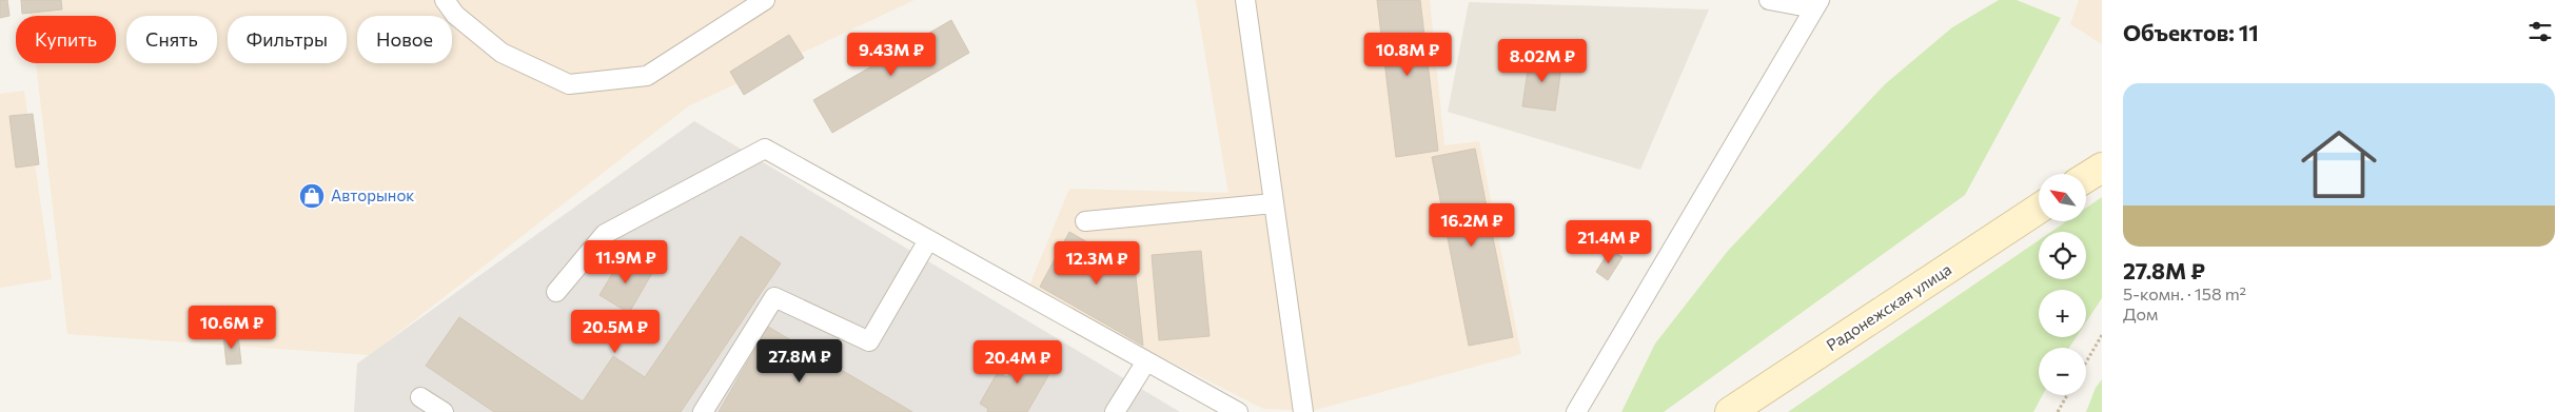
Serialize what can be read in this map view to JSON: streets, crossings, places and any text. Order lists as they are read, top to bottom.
{
  "streets": {
    "street": ["Радонежская улица"]
  },
  "places": {
    "shop": ["Авторынок"]
  },
  "north": "top left",
  "page": {
    "heading": "Объектов: 11",
    "chip": [
      "Купить",
      "Снять",
      "Фильтры",
      "Новое"
    ],
    "price": [
      "9.43M ₽",
      "10.8M ₽",
      "8.02M ₽",
      "16.2M ₽",
      "21.4M ₽",
      "11.9M ₽",
      "12.3M ₽",
      "10.6M ₽",
      "20.5M ₽",
      "27.8M ₽",
      "20.4M ₽"
    ],
    "list": [
      {
        "name": "27.8M ₽",
        "note": "5-комн. · 158 m² · Дом"
      }
    ],
    "map_buttons": ["+", "−"]
  }
}
